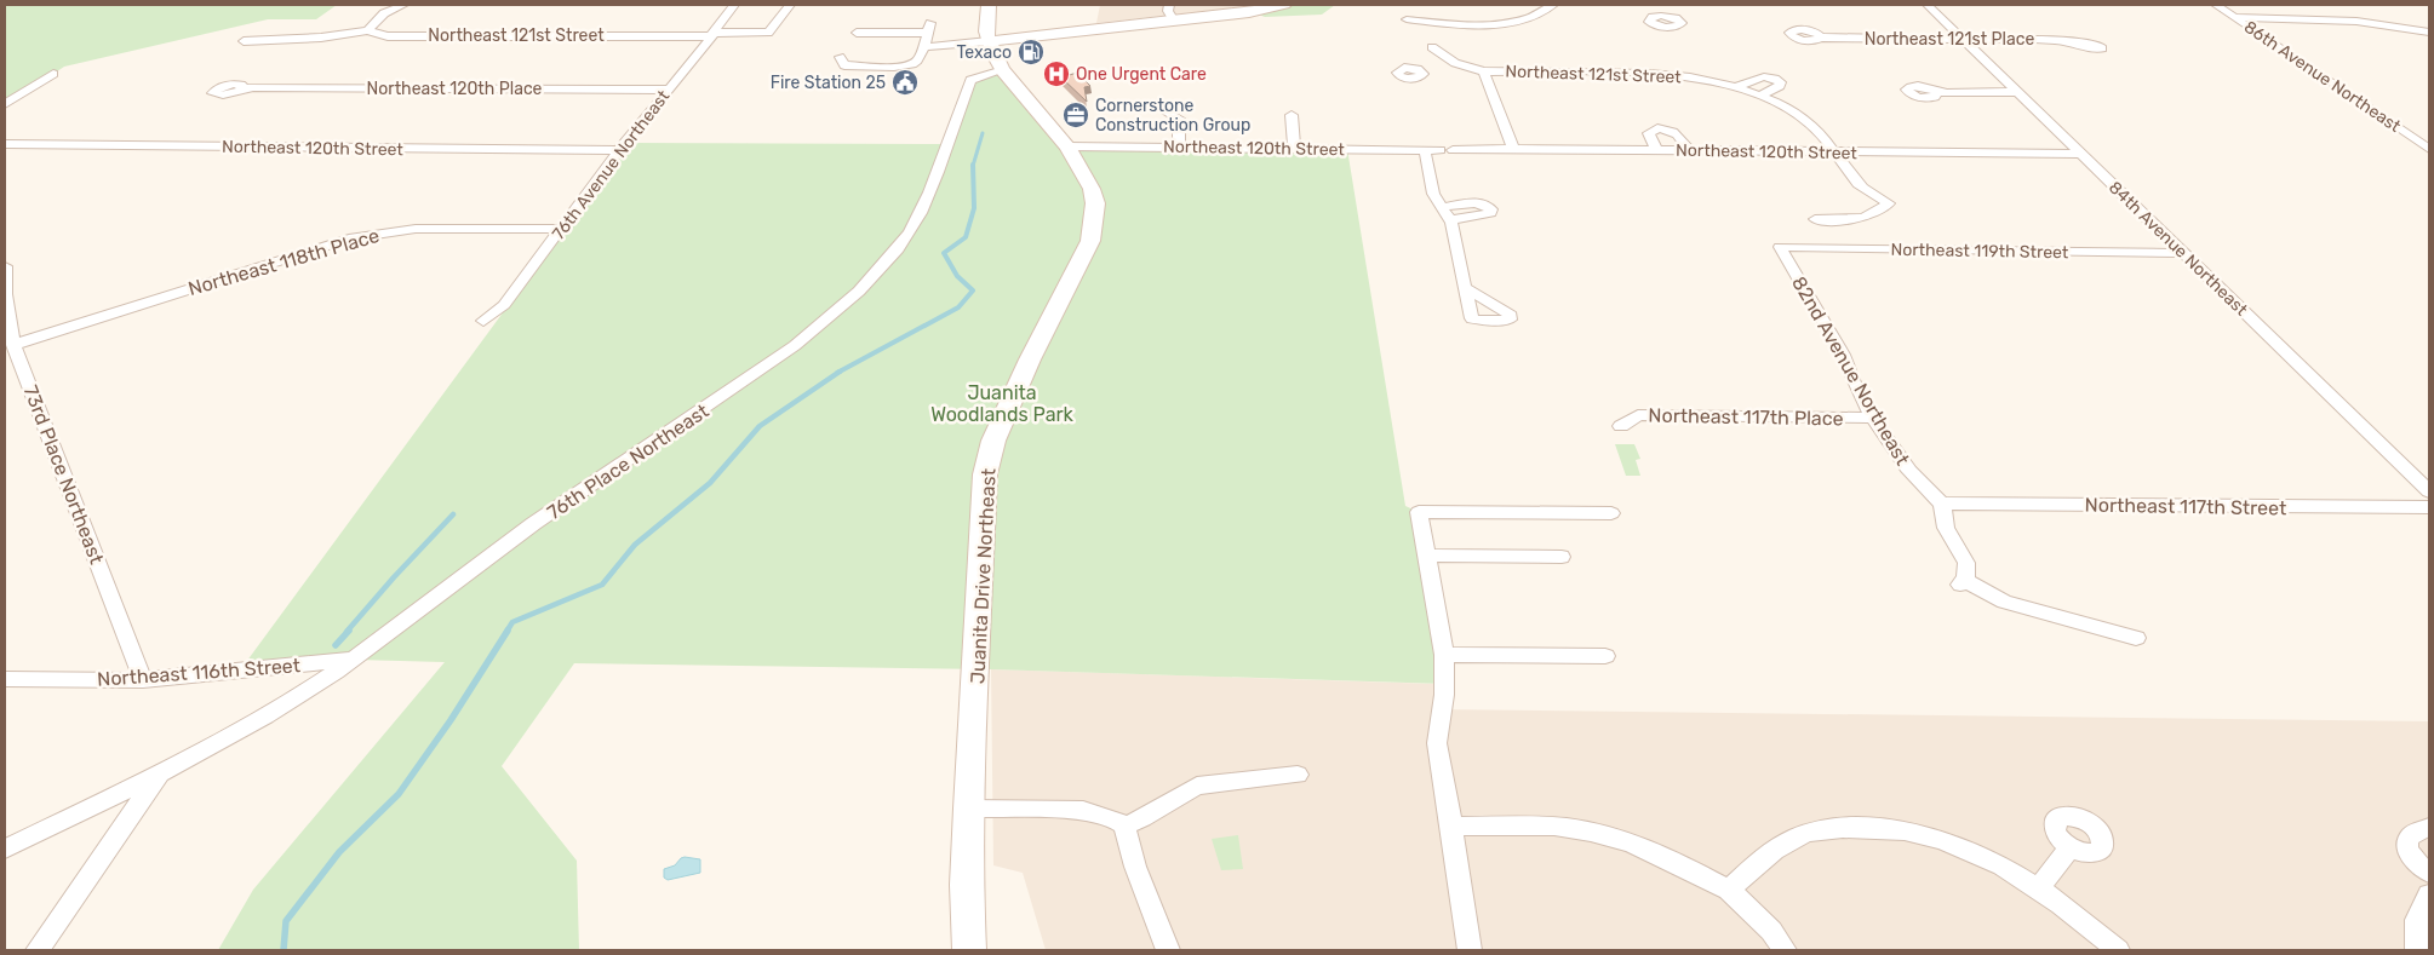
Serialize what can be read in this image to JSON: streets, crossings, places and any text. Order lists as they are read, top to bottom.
{
  "streets": {
    "main road": ["Juanita Drive Northeast"],
    "street": [
      "Northeast 121st Street",
      "Northeast 121st Place",
      "86th Avenue Northeast",
      "Northeast 120th Place",
      "Northeast 120th Street",
      "76th Avenue Northeast",
      "84th Avenue Northeast",
      "Northeast 119th Street",
      "Northeast 118th Place",
      "82nd Avenue Northeast",
      "Northeast 117th Place",
      "76th Place Northeast",
      "73rd Place Northeast",
      "Northeast 117th Street",
      "Northeast 116th Street"
    ]
  },
  "crossings": [
    ["Northeast 121st Street", "76th Avenue Northeast"],
    ["Northeast 121st Place", "84th Avenue Northeast"],
    ["Northeast 120th Place", "76th Avenue Northeast"],
    ["Northeast 120th Street", "76th Avenue Northeast"],
    ["Northeast 120th Street", "84th Avenue Northeast"],
    ["Northeast 120th Street", "Juanita Drive Northeast"],
    ["76th Avenue Northeast", "Northeast 118th Place"],
    ["84th Avenue Northeast", "Northeast 119th Street"],
    ["Northeast 119th Street", "82nd Avenue Northeast"],
    ["Northeast 118th Place", "73rd Place Northeast"],
    ["82nd Avenue Northeast", "Northeast 117th Place"],
    ["82nd Avenue Northeast", "Northeast 117th Street"],
    ["76th Place Northeast", "Juanita Drive Northeast"],
    ["76th Place Northeast", "Northeast 116th Street"],
    ["73rd Place Northeast", "Northeast 116th Street"]
  ],
  "parks": ["Juanita Woodlands Park"],
  "places": {
    "fuel station": ["Texaco"],
    "hospital": ["One Urgent Care"],
    "public building": ["Fire Station 25"],
    "office": ["Cornerstone Construction Group"]
  }
}
